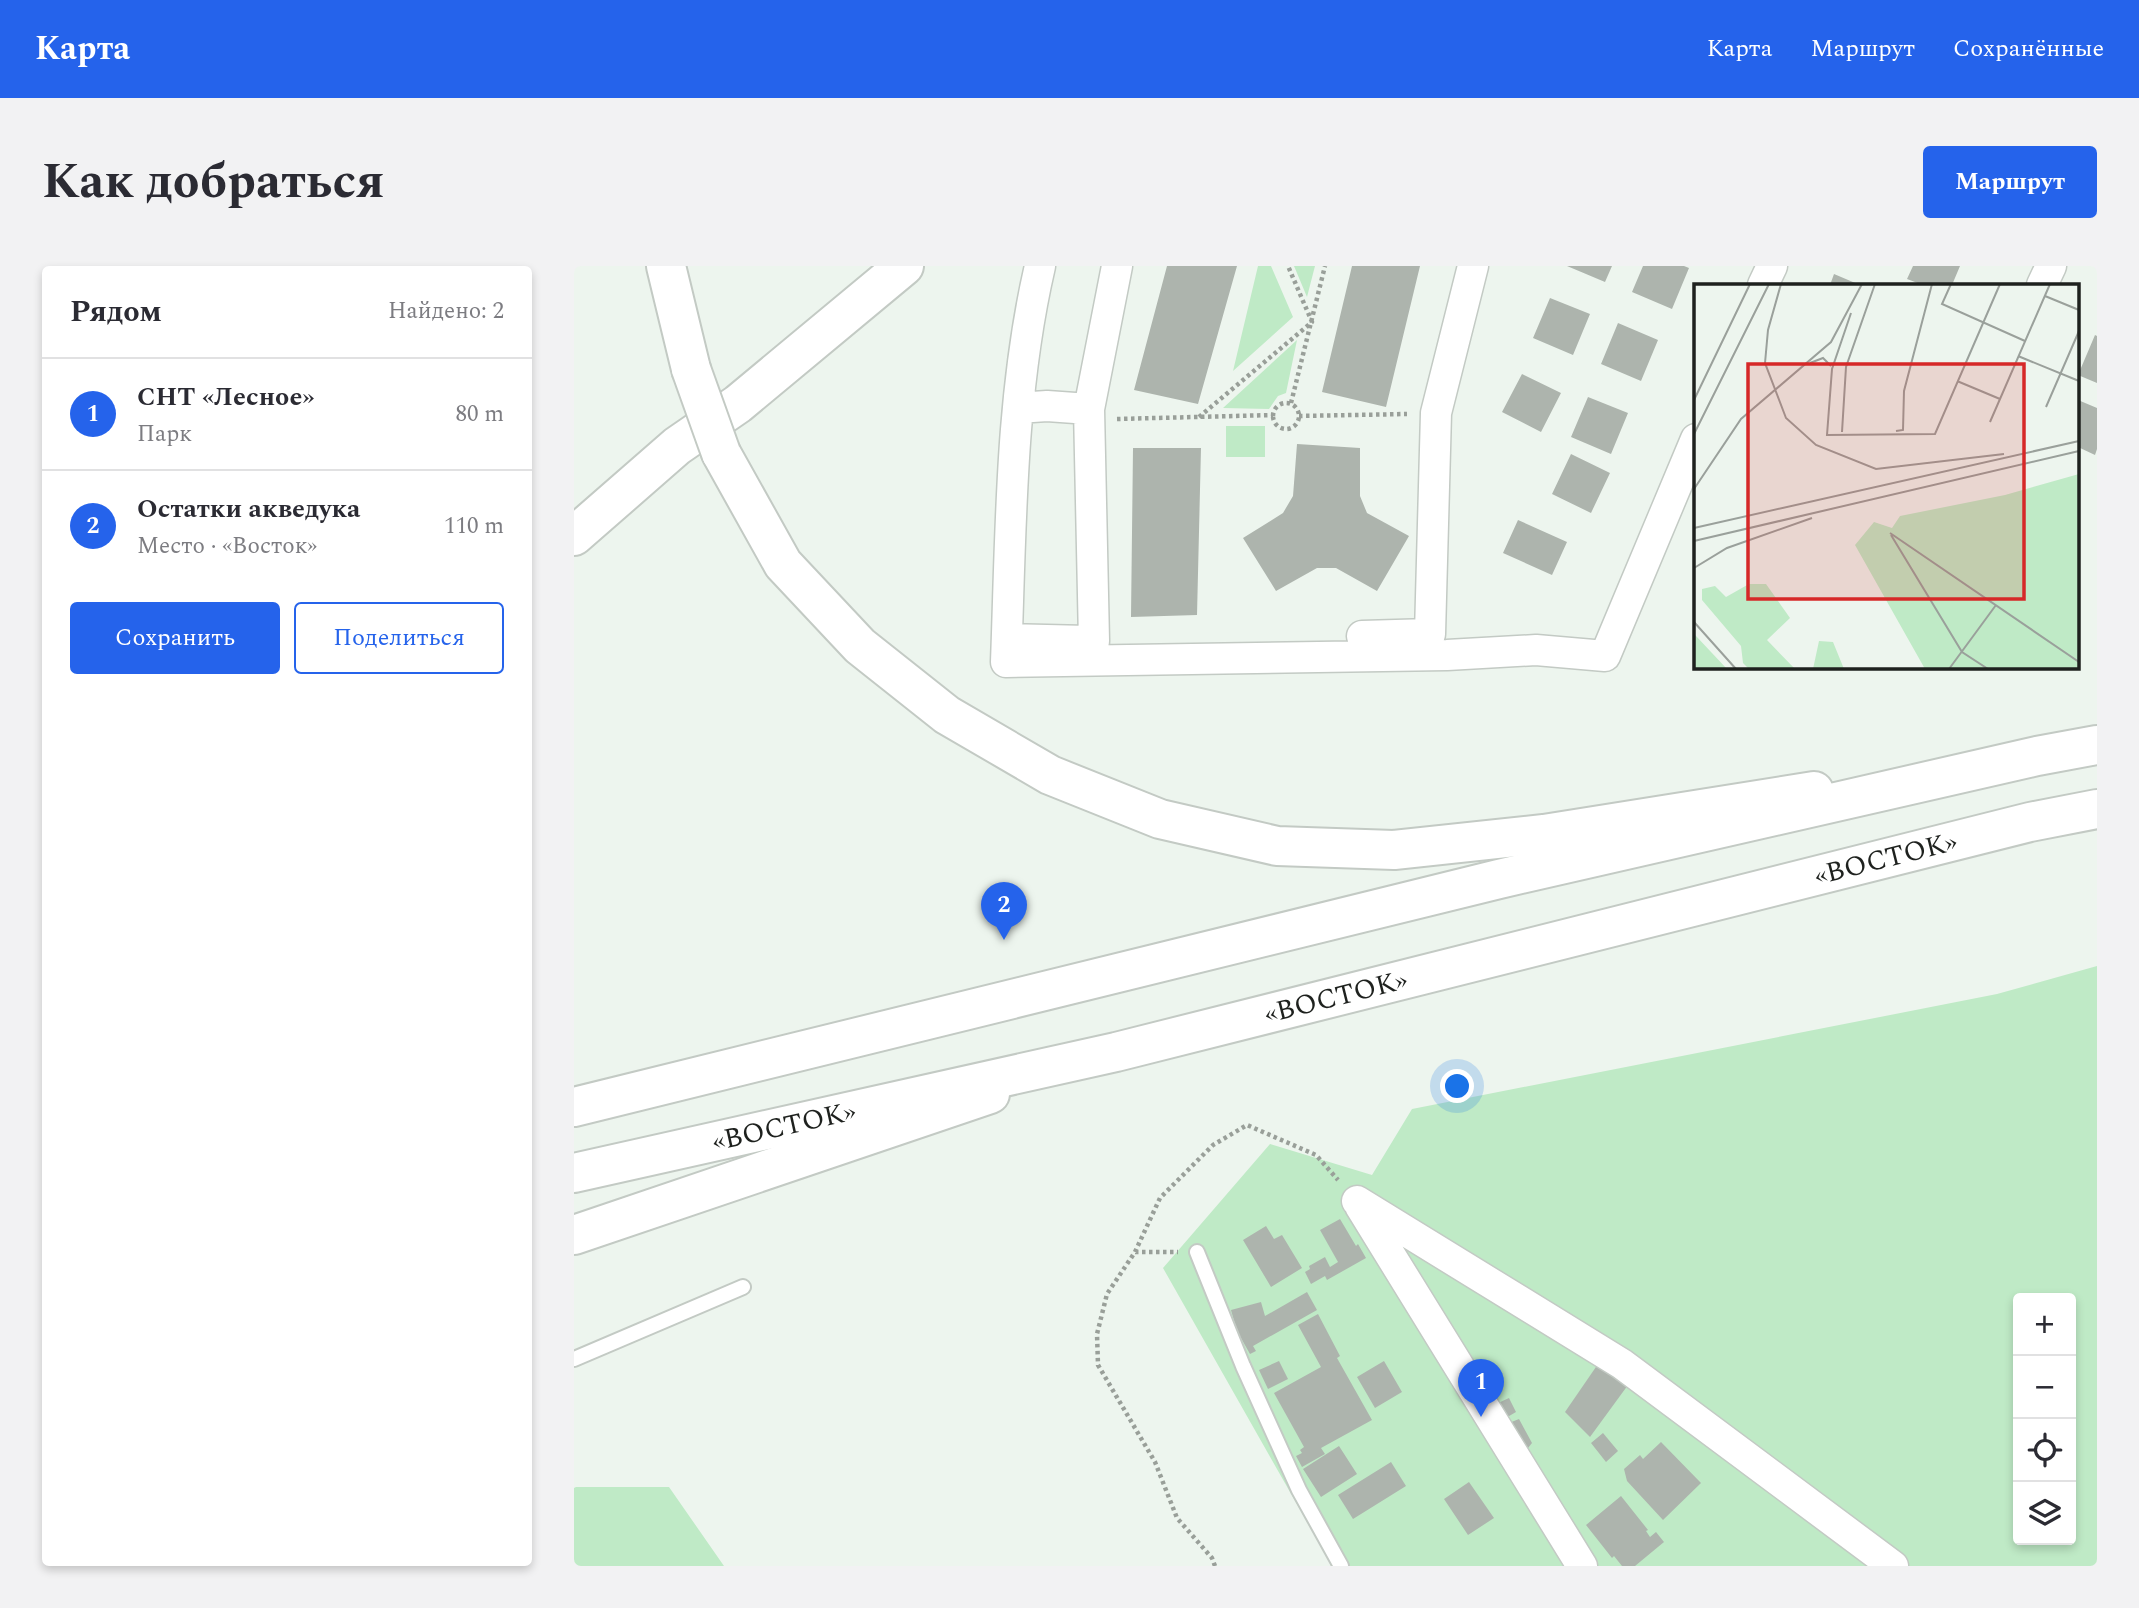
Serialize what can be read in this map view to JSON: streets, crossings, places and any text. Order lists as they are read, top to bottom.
{
  "streets": {
    "main road": ["«ВОСТОК»"]
  },
  "page": {
    "header": "Карта",
    "nav": ["Карта", "Маршрут", "Сохранённые"],
    "title": "Как добраться",
    "buttons": [
      "Маршрут",
      ["Сохранить", "Поделиться"]
    ],
    "heading": ["Рядом", "Найдено: 2"],
    "list": [
      {
        "mark": "1",
        "name": "СНТ «Лесное»",
        "note": "Парк",
        "value": "80 m"
      },
      {
        "mark": "2",
        "name": "Остатки акведука",
        "note": "Место · «Восток»",
        "value": "110 m"
      }
    ],
    "pins": ["2", "1"],
    "map_buttons": ["+", "−"]
  }
}
